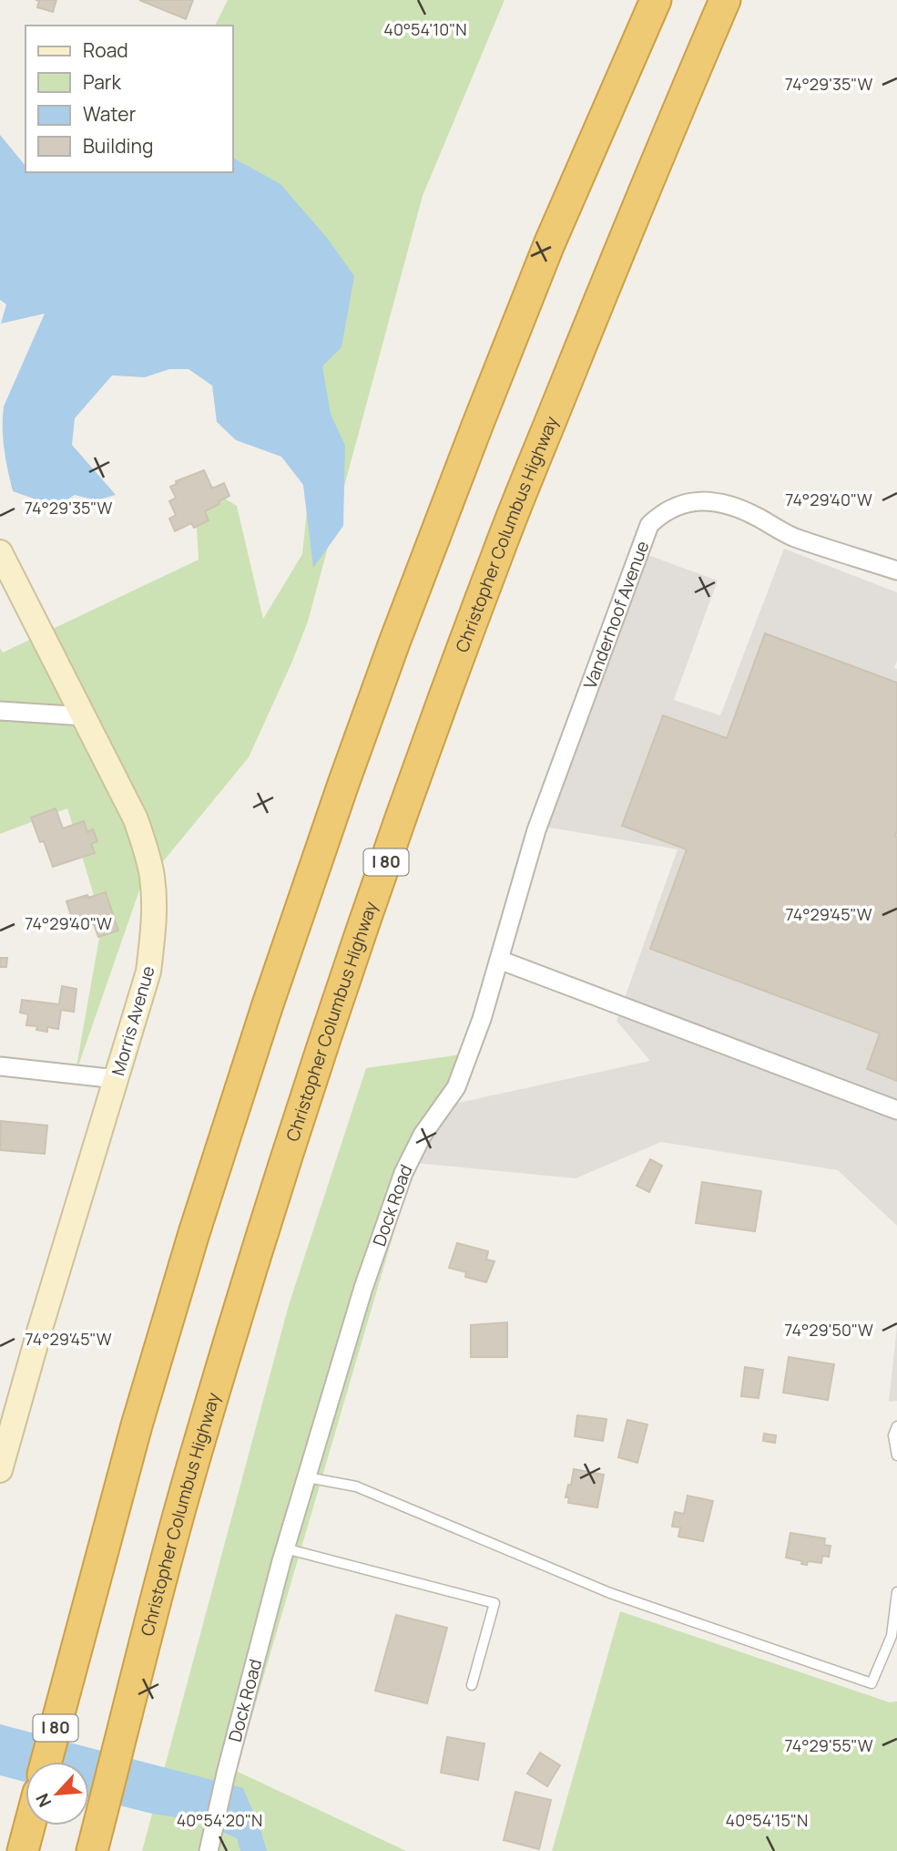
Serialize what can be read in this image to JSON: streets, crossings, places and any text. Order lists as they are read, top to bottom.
{
  "streets": {
    "highway": ["Christopher Columbus Highway", "I 80"],
    "street": ["Vanderhoof Avenue", "Morris Avenue", "Dock Road"]
  },
  "crossings": [
    ["Vanderhoof Avenue", "Dock Road"]
  ],
  "legend": [
    "Road",
    "Park",
    "Water",
    "Building"
  ],
  "north": "bottom left",
  "coordinates": [
    "40°54'10\"N",
    "74°29'35\"W",
    "74°29'40\"W",
    "74°29'45\"W",
    "74°29'50\"W",
    "74°29'55\"W",
    "40°54'20\"N",
    "40°54'15\"N"
  ]
}
